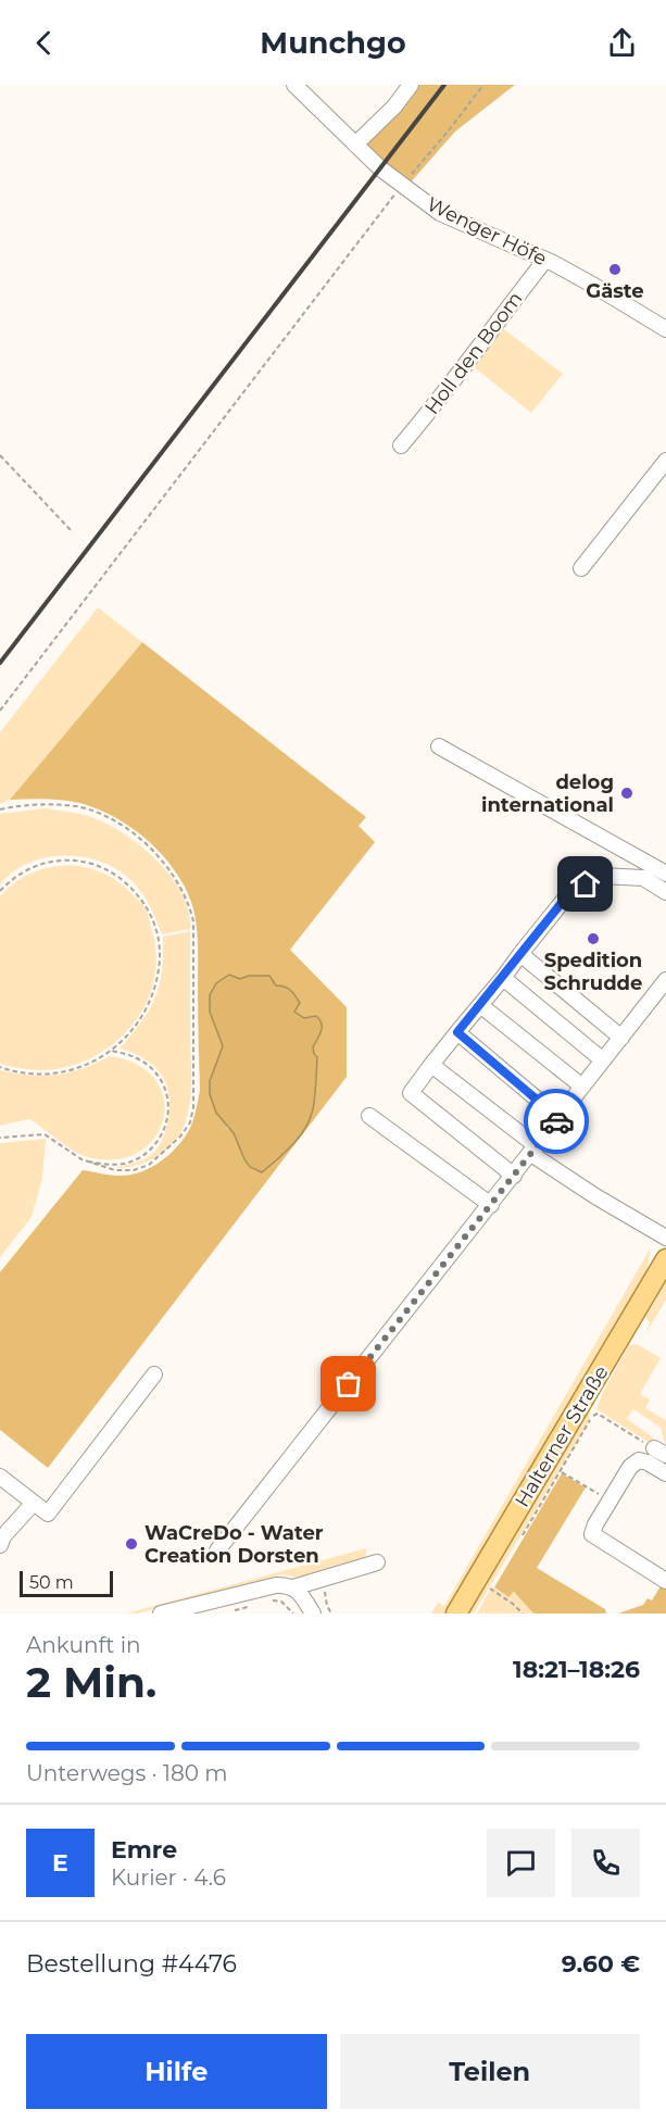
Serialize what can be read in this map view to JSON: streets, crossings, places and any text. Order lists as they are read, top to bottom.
{
  "streets": {
    "main road": ["Halterner Straße"],
    "street": ["Wenger Höfe", "Holl den Boom"]
  },
  "crossings": [
    ["Wenger Höfe", "Holl den Boom"]
  ],
  "places": [
    "Gäste",
    "delog international",
    "Spedition Schrudde",
    "WaCreDo - Water Creation Dorsten"
  ],
  "scale_bar": "50 m",
  "page": {
    "header": "Munchgo",
    "scale": "50 m",
    "heading": ["2 Min.", "Ankunft in", "18:21–18:26"],
    "panel": [
      "Emre",
      "Kurier · 4.6",
      "Bestellung #4476",
      "9.60 €"
    ],
    "bar": "Unterwegs · 180 m",
    "round": "E",
    "buttons": ["Hilfe", "Teilen"]
  }
}
